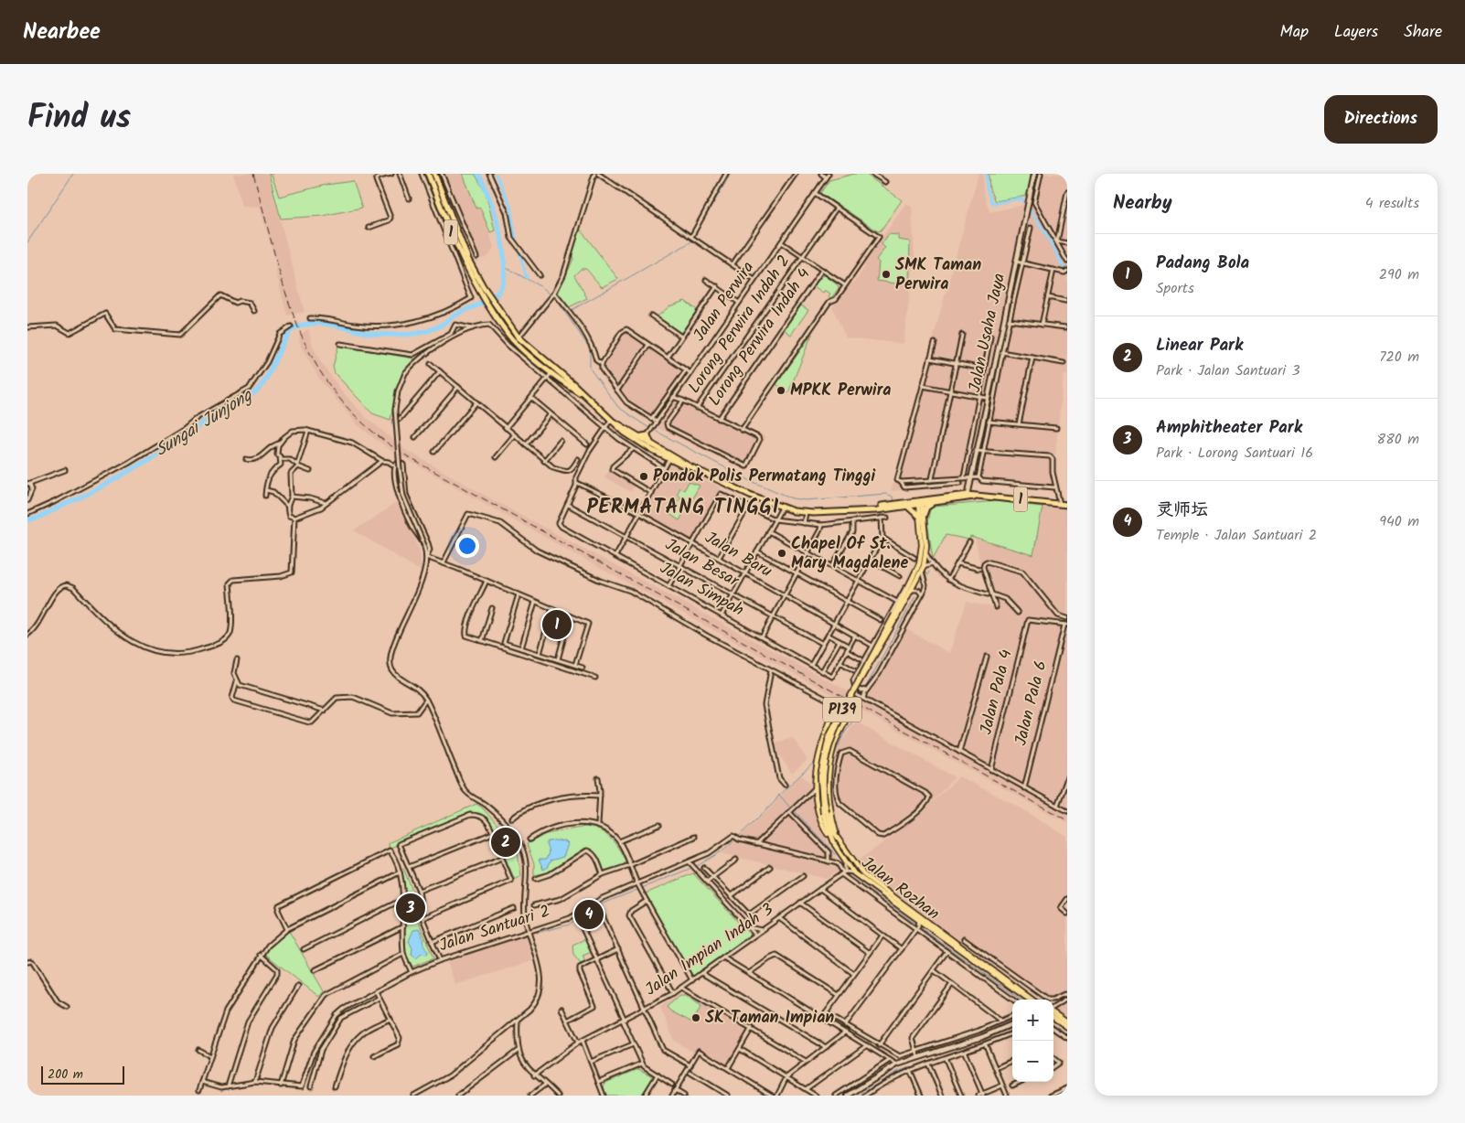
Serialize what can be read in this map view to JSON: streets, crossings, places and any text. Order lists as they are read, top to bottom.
{
  "streets": {
    "highway": ["1"],
    "main road": ["P139", "Jalan Rozhan"],
    "street": [
      "Jalan Perwira",
      "Lorong Perwira Indah 2",
      "Jalan Usaha Jaya",
      "Lorong Perwira Indah 4",
      "Jalan Baru",
      "Jalan Besar",
      "Jalan Simpah",
      "Jalan Pala 4",
      "Jalan Pala 6",
      "Jalan Santuari 2",
      "Jalan Impian Indah 3"
    ]
  },
  "crossings": [
    ["1", "Jalan Perwira"],
    ["1", "Jalan Usaha Jaya"],
    ["1", "Jalan Rozhan"],
    ["Jalan Besar", "Jalan Simpah"],
    ["Jalan Pala 4", "Jalan Pala 6"],
    ["Jalan Rozhan", "Jalan Impian Indah 3"]
  ],
  "districts": ["PERMATANG TINGGI"],
  "water": ["Sungai Junjong"],
  "places": [
    "SMK Taman Perwira",
    "MPKK Perwira",
    "Pondok Polis Permatang Tinggi",
    "Chapel Of St. Mary Magdalene",
    "SK Taman Impian"
  ],
  "scale_bar": "200 m",
  "page": {
    "header": "Nearbee",
    "nav": ["Map", "Layers", "Share"],
    "title": "Find us",
    "buttons": "Directions",
    "heading": ["Nearby", "4 results"],
    "list": [
      {
        "mark": "1",
        "name": "Padang Bola",
        "note": "Sports",
        "value": "290 m"
      },
      {
        "mark": "2",
        "name": "Linear Park",
        "note": "Park · Jalan Santuari 3",
        "value": "720 m"
      },
      {
        "mark": "3",
        "name": "Amphitheater Park",
        "note": "Park · Lorong Santuari 16",
        "value": "880 m"
      },
      {
        "mark": "4",
        "name": "灵师坛",
        "note": "Temple · Jalan Santuari 2",
        "value": "940 m"
      }
    ],
    "pins": [
      "1",
      "2",
      "3",
      "4"
    ],
    "map_buttons": ["+", "−"],
    "scale": "200 m"
  }
}
